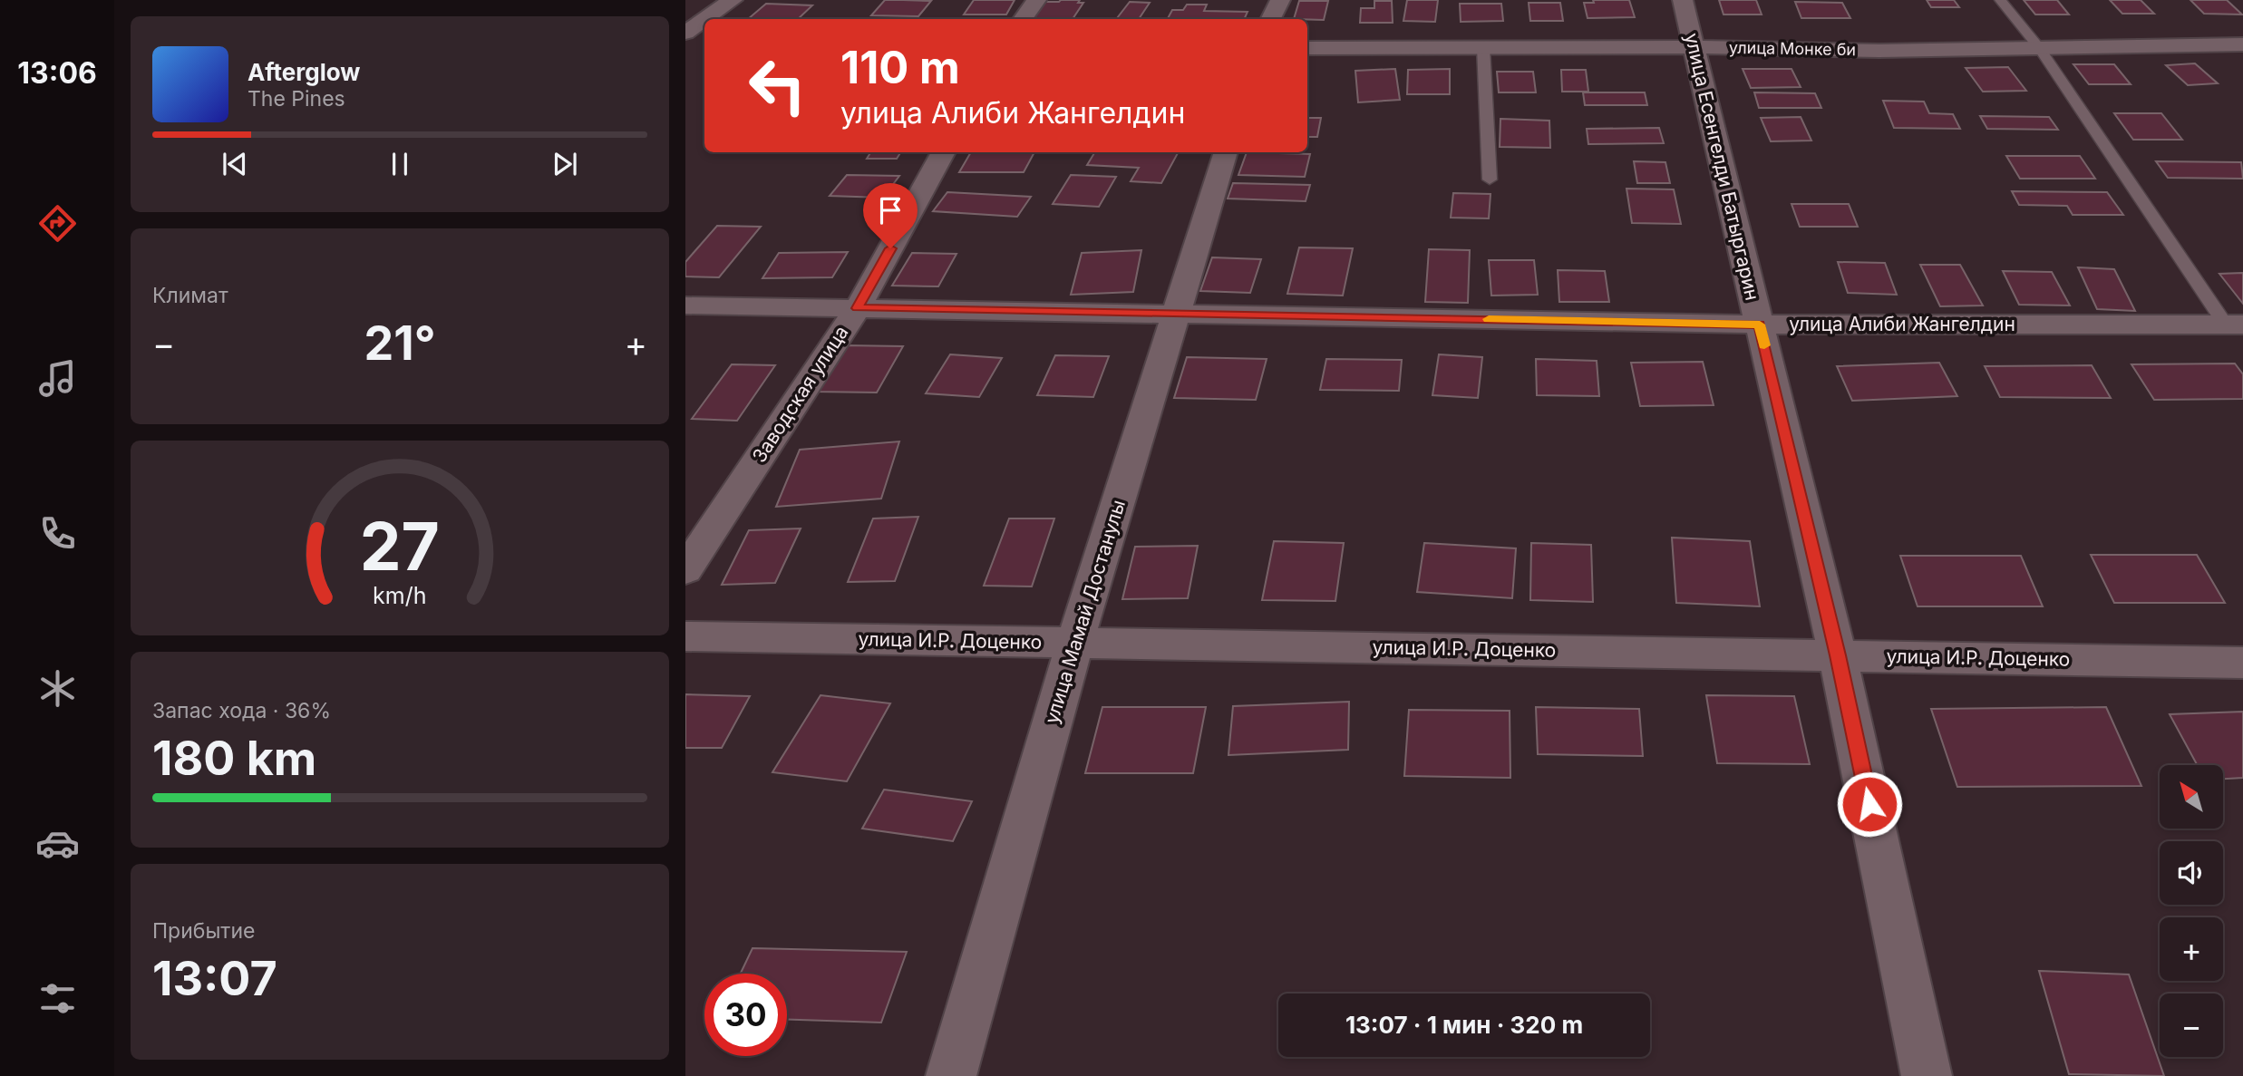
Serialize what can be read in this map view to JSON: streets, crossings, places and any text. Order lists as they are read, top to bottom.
{
  "streets": {
    "street": [
      "улица Монке би",
      "улица Есенгелди Батыргарин",
      "улица Алиби Жангелдин",
      "Заводская улица",
      "улица Мамай Достанулы",
      "улица И.Р. Доценко"
    ]
  },
  "crossings": [
    ["улица Монке би", "улица Есенгелди Батыргарин"],
    ["улица Есенгелди Батыргарин", "улица Алиби Жангелдин"],
    ["улица Есенгелди Батыргарин", "улица И.Р. Доценко"],
    ["улица Алиби Жангелдин", "Заводская улица"],
    ["улица Алиби Жангелдин", "улица Мамай Достанулы"],
    ["улица Мамай Достанулы", "улица И.Р. Доценко"]
  ],
  "north": "top left",
  "page": {
    "tabs": "13:06",
    "turn": ["110 m", "улица Алиби Жангелдин"],
    "song": ["Afterglow", "The Pines"],
    "tile": [
      "Климат",
      ["Запас хода · 36%", "180 km"],
      ["Прибытие", "13:07"]
    ],
    "heat": ["−", "21°", "+"],
    "map_buttons": ["+", "−"],
    "limit": "30",
    "trip": "13:07 · 1 мин · 320 m",
    "gauge": ["27", "km/h"]
  }
}
